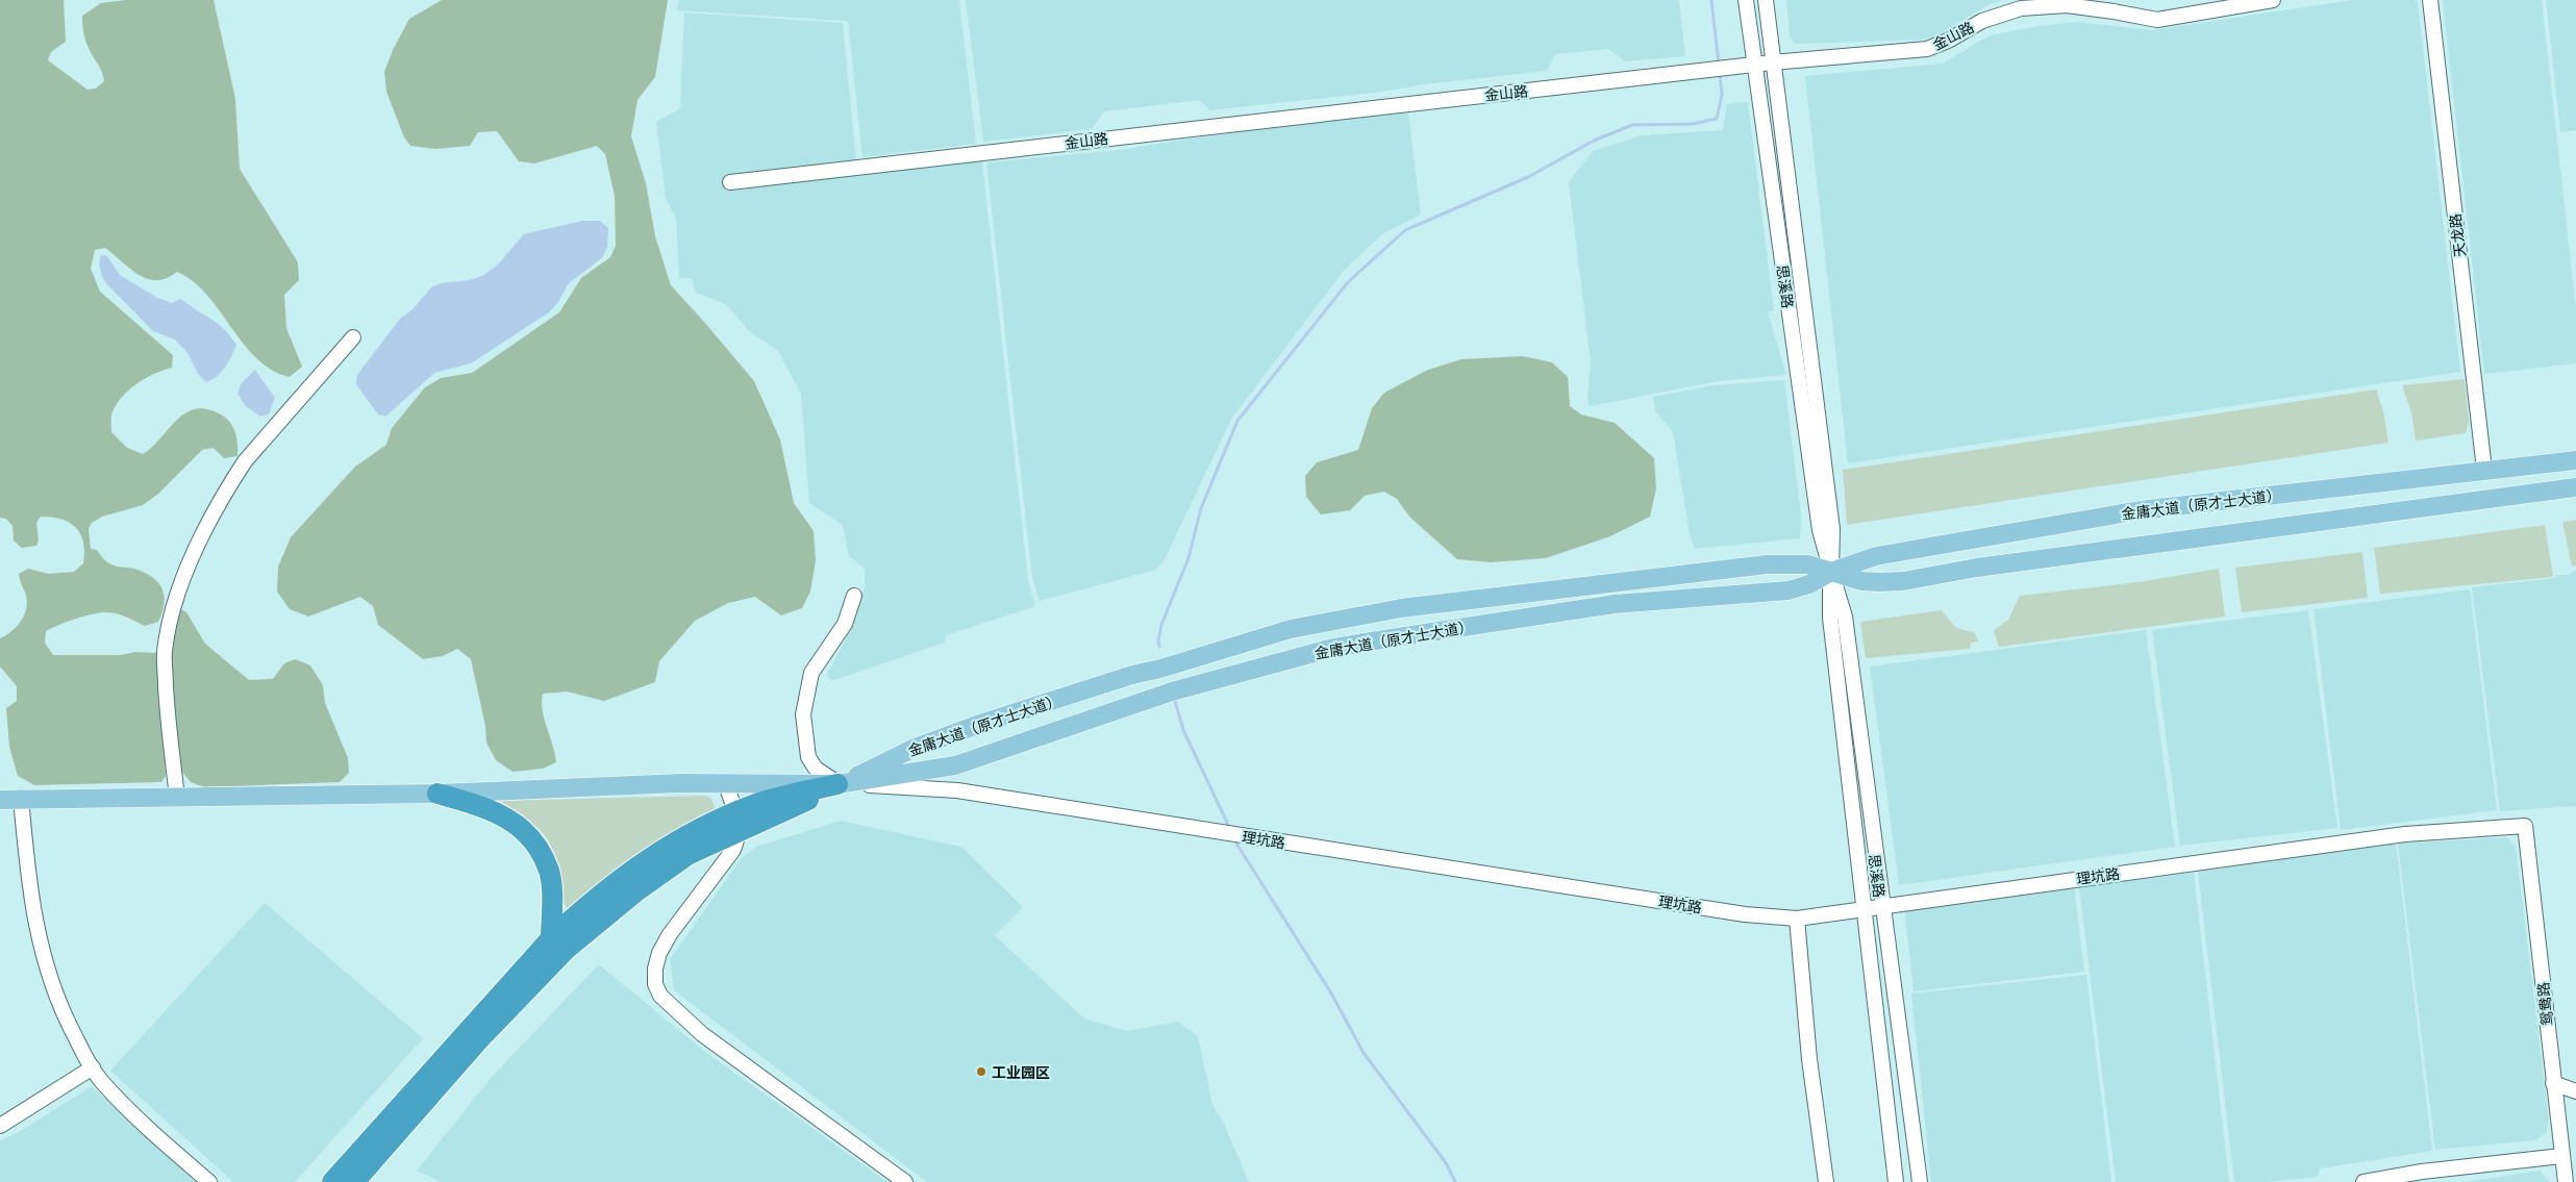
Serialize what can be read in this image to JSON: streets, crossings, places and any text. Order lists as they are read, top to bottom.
{
  "streets": {
    "main road": ["金庸大道（原才士大道）"],
    "street": [
      "金山路",
      "天龙路",
      "思溪路",
      "理坑路",
      "鸳鸯路"
    ]
  },
  "crossings": [
    ["金山路", "思溪路"],
    ["天龙路", "金庸大道（原才士大道）"],
    ["思溪路", "金庸大道（原才士大道）"],
    ["思溪路", "理坑路"],
    ["金庸大道（原才士大道）", "理坑路"],
    ["理坑路", "鸳鸯路"]
  ],
  "places": ["工业园区"]
}
